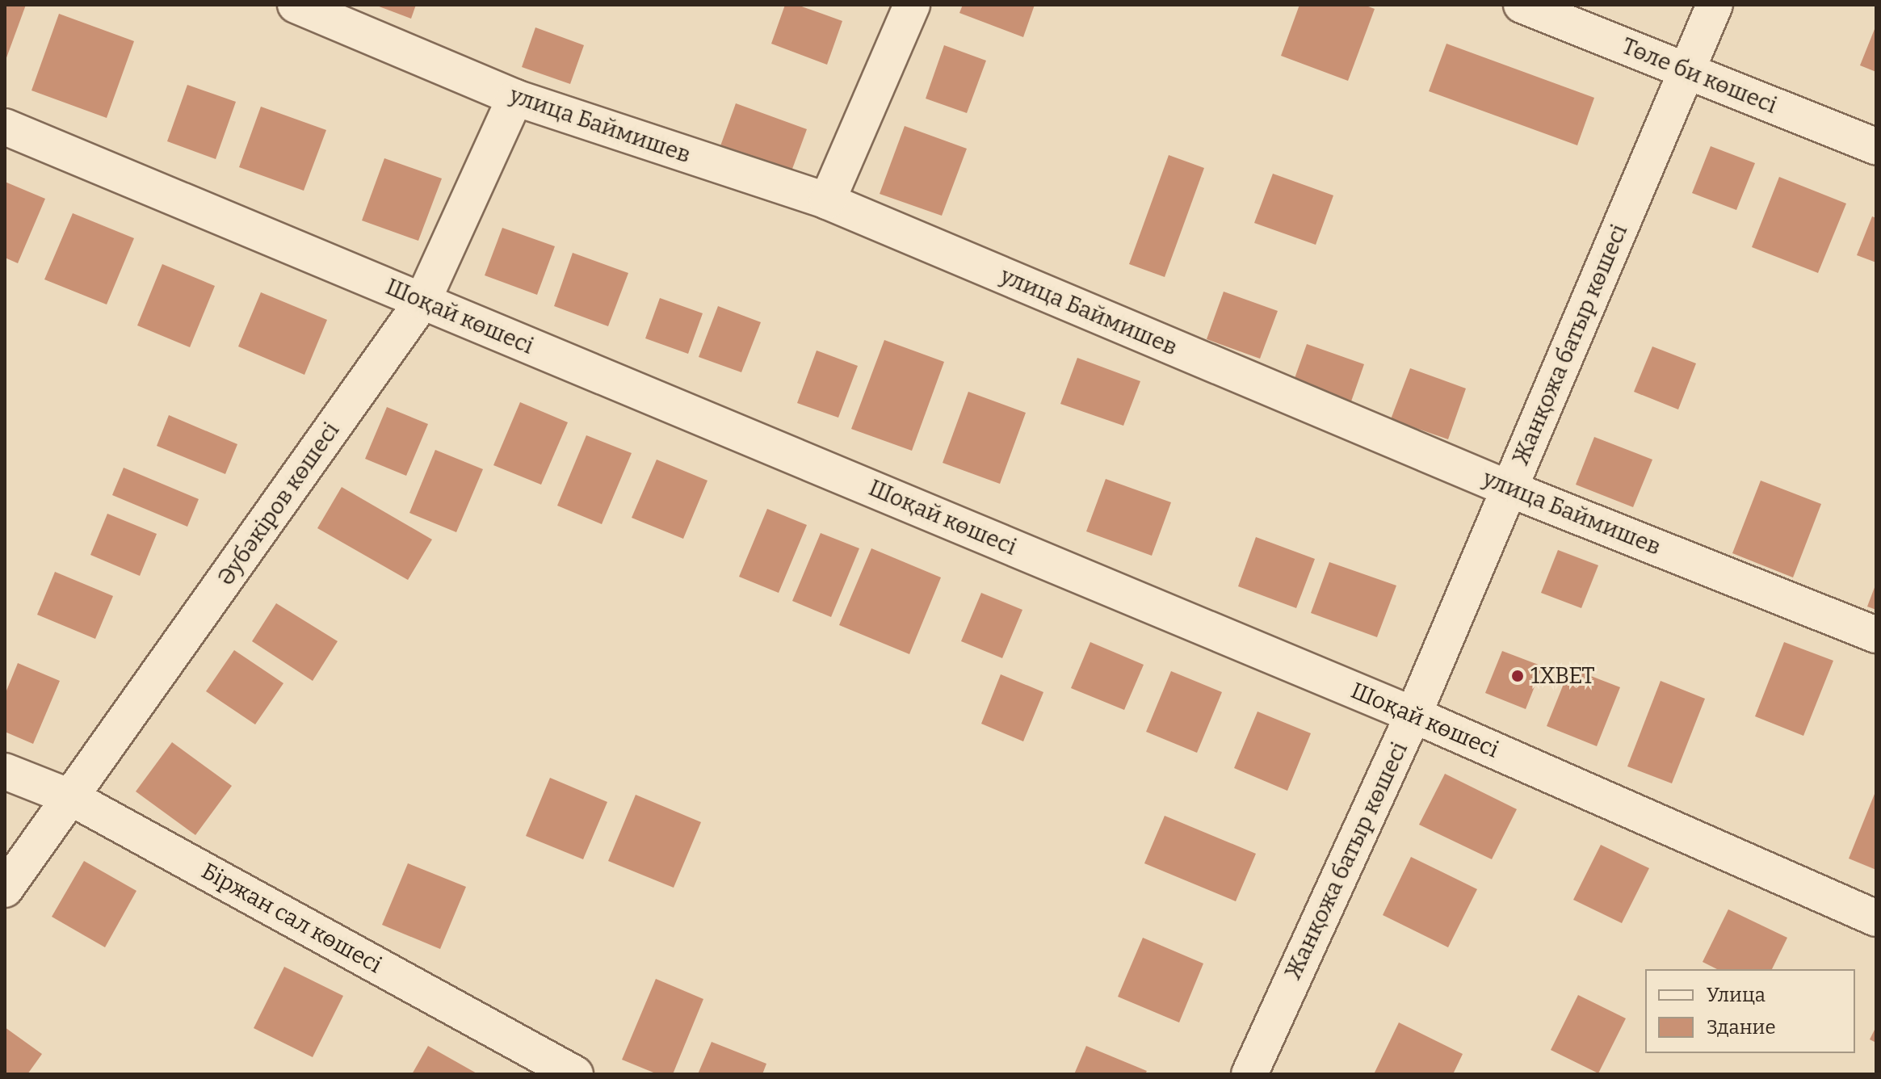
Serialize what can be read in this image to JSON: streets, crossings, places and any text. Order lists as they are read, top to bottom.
{
  "streets": {
    "street": [
      "Төле би көшесі",
      "улица Баймишев",
      "Шоқай көшесі",
      "Жанқожа батыр көшесі",
      "Әубәкіров көшесі",
      "Біржан сал көшесі"
    ]
  },
  "crossings": [
    ["Төле би көшесі", "Жанқожа батыр көшесі"],
    ["улица Баймишев", "Жанқожа батыр көшесі"],
    ["улица Баймишев", "Әубәкіров көшесі"],
    ["Шоқай көшесі", "Жанқожа батыр көшесі"],
    ["Шоқай көшесі", "Әубәкіров көшесі"],
    ["Әубәкіров көшесі", "Біржан сал көшесі"]
  ],
  "places": ["1XBET"],
  "legend": ["Улица", "Здание"]
}
